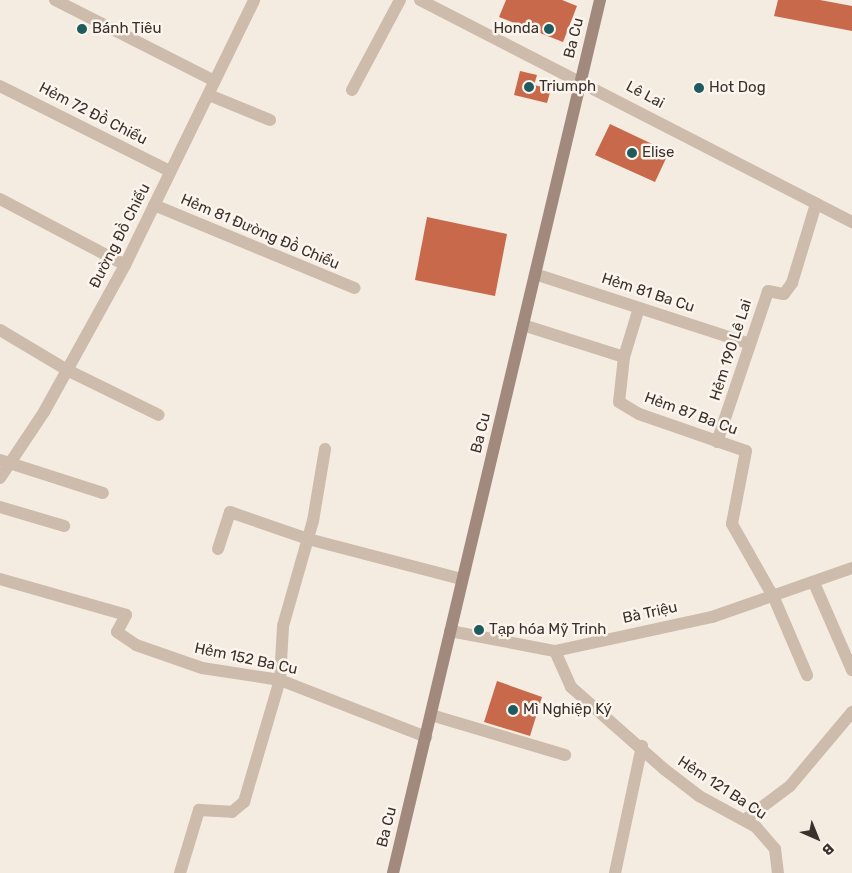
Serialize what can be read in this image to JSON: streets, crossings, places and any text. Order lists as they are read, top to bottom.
{
  "streets": {
    "main road": ["Ba Cu"],
    "street": [
      "Lê Lai",
      "Hẻm 72 Đồ Chiểu",
      "Hẻm 81 Đường Đồ Chiểu",
      "Đường Đồ Chiểu",
      "Hẻm 81 Ba Cu",
      "Hẻm 190 Lê Lai",
      "Hẻm 87 Ba Cu",
      "Bà Triệu",
      "Hẻm 152 Ba Cu",
      "Hẻm 121 Ba Cu"
    ]
  },
  "crossings": [
    ["Ba Cu", "Lê Lai"],
    ["Ba Cu", "Hẻm 81 Ba Cu"],
    ["Ba Cu", "Bà Triệu"],
    ["Ba Cu", "Hẻm 152 Ba Cu"],
    ["Lê Lai", "Hẻm 190 Lê Lai"],
    ["Hẻm 72 Đồ Chiểu", "Đường Đồ Chiểu"],
    ["Hẻm 81 Đường Đồ Chiểu", "Đường Đồ Chiểu"],
    ["Hẻm 81 Ba Cu", "Hẻm 190 Lê Lai"],
    ["Hẻm 190 Lê Lai", "Hẻm 87 Ba Cu"],
    ["Hẻm 87 Ba Cu", "Bà Triệu"],
    ["Bà Triệu", "Hẻm 121 Ba Cu"]
  ],
  "places": [
    "Bánh Tiêu",
    "Honda",
    "Triumph",
    "Hot Dog",
    "Elise",
    "Tạp hóa Mỹ Trinh",
    "Mì Nghiệp Ký"
  ],
  "north": "bottom right"
}
